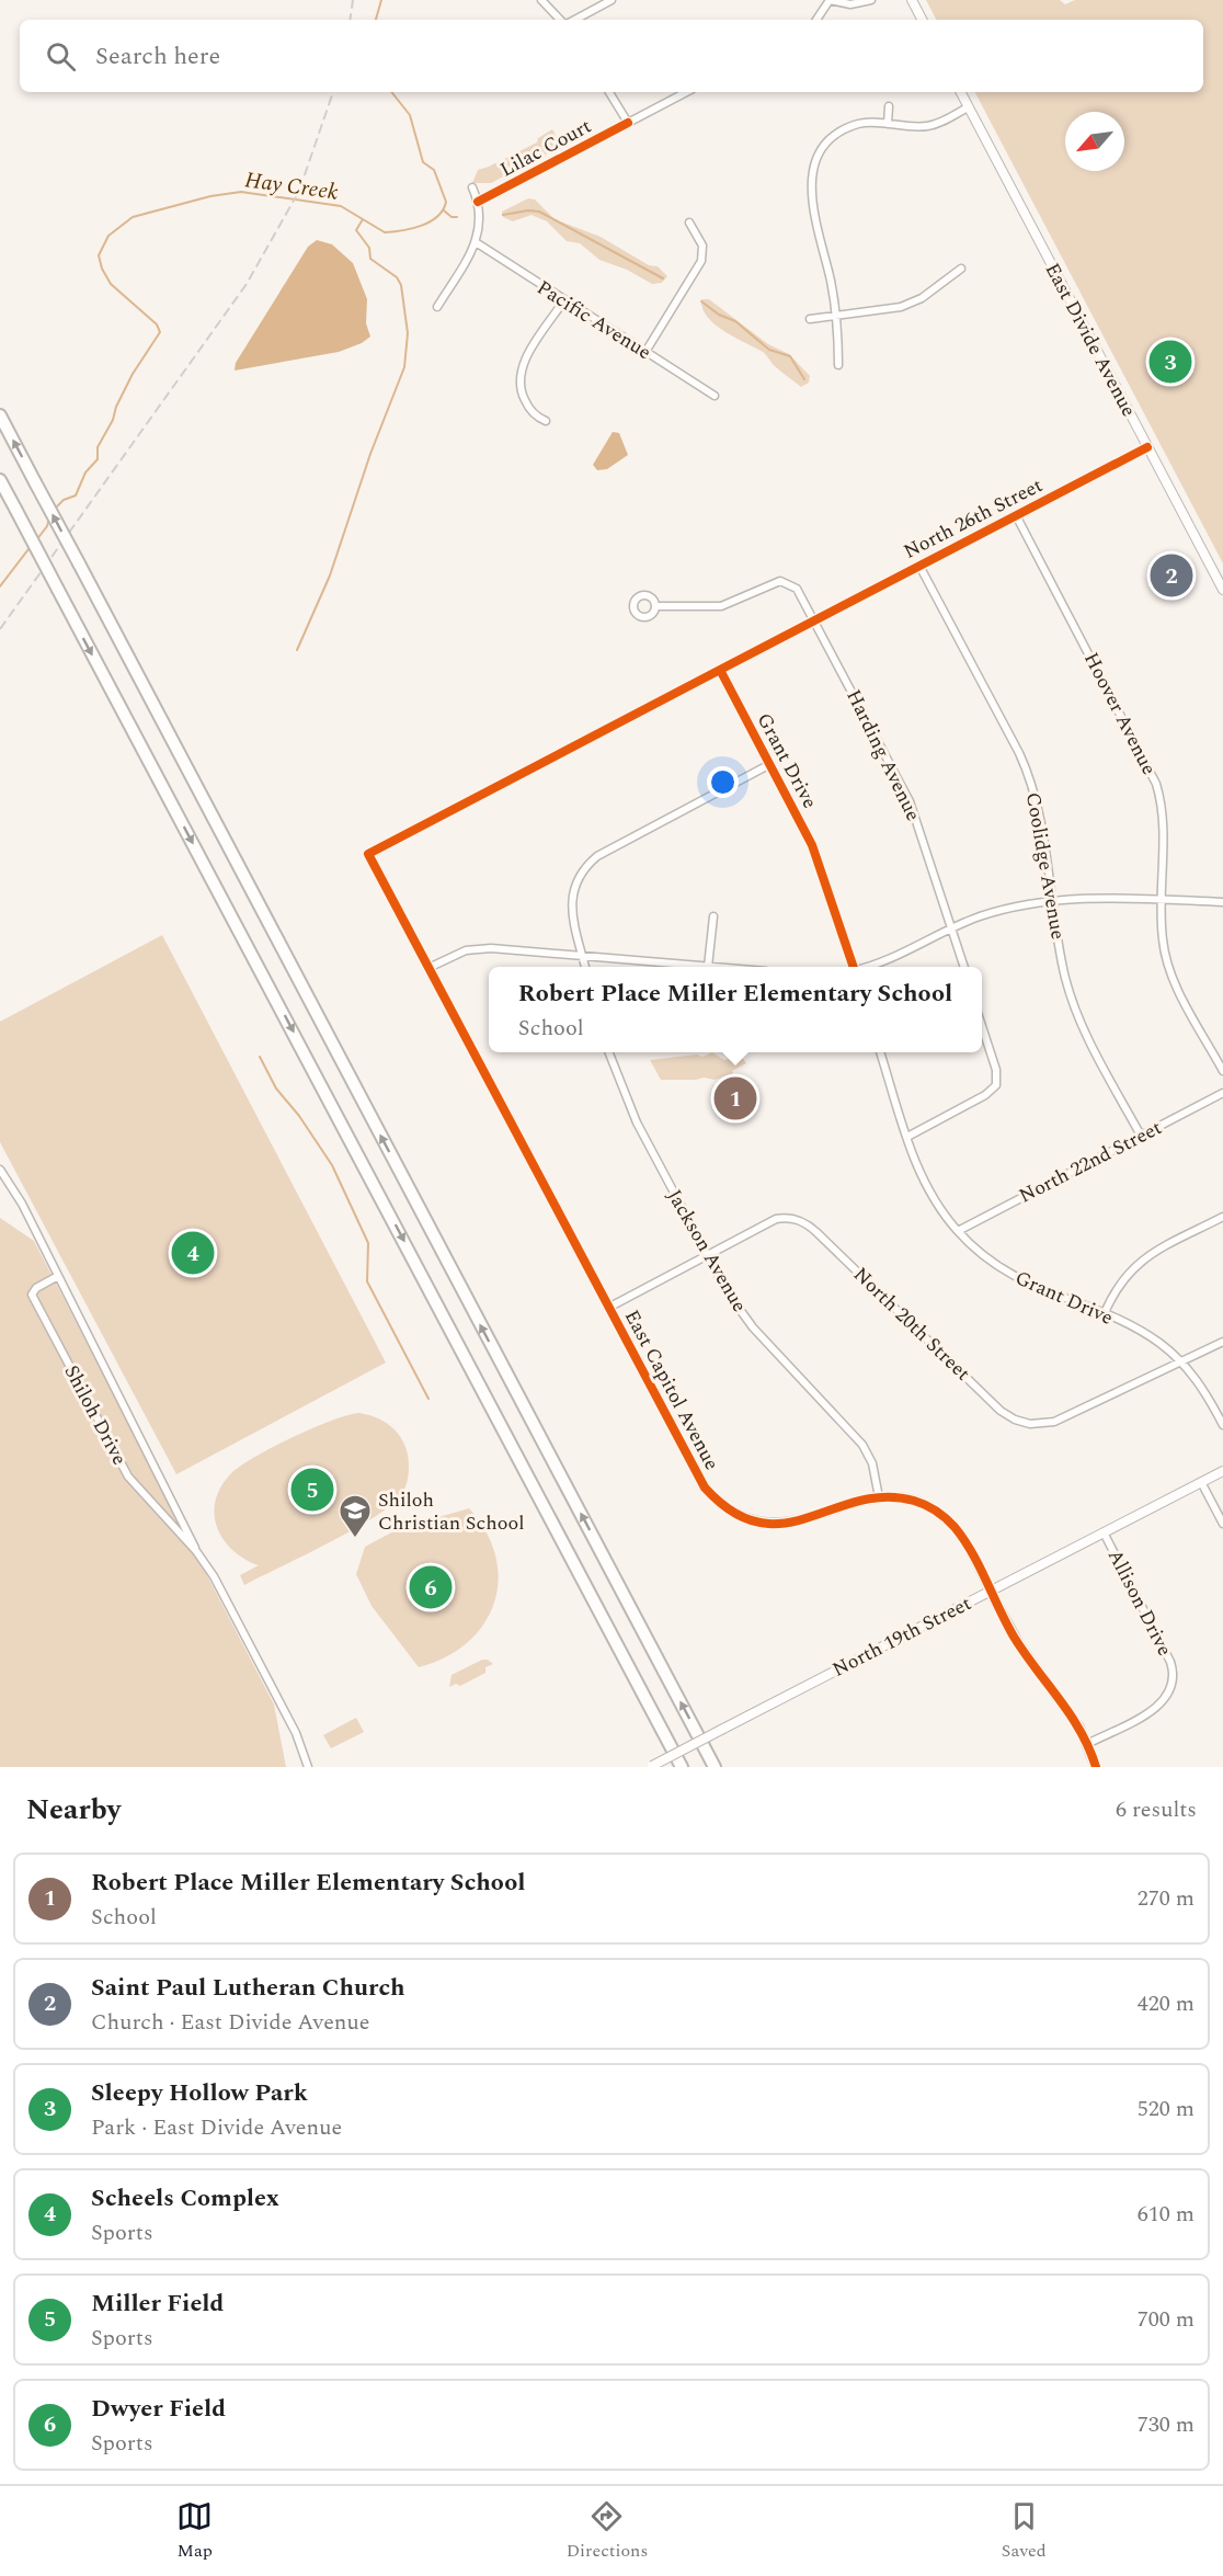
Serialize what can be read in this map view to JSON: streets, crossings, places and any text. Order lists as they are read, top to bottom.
{
  "streets": {
    "street": [
      "Lilac Court",
      "Pacific Avenue",
      "East Divide Avenue",
      "North 26th Street",
      "Hoover Avenue",
      "Harding Avenue",
      "Grant Drive",
      "Coolidge Avenue",
      "North 22nd Street",
      "Jackson Avenue",
      "North 20th Street",
      "East Capitol Avenue",
      "Shiloh Drive",
      "Allison Drive",
      "North 19th Street"
    ]
  },
  "crossings": [
    ["East Divide Avenue", "North 26th Street"],
    ["North 26th Street", "Hoover Avenue"],
    ["North 26th Street", "Harding Avenue"],
    ["North 26th Street", "Coolidge Avenue"],
    ["Grant Drive", "North 22nd Street"],
    ["Grant Drive", "North 20th Street"],
    ["Grant Drive", "East Capitol Avenue"],
    ["Coolidge Avenue", "North 22nd Street"],
    ["Jackson Avenue", "North 20th Street"],
    ["Jackson Avenue", "East Capitol Avenue"],
    ["North 20th Street", "East Capitol Avenue"],
    ["East Capitol Avenue", "Allison Drive"],
    ["East Capitol Avenue", "North 19th Street"],
    ["Allison Drive", "North 19th Street"]
  ],
  "water": ["Hay Creek"],
  "places": {
    "school or university": ["Shiloh Christian School"]
  },
  "north": "bottom left",
  "page": {
    "search": "Search here",
    "pins": [
      "3",
      "2",
      "1",
      "4",
      "5",
      "6"
    ],
    "popup": ["Robert Place Miller Elementary School", "School"],
    "heading": ["Nearby", "6 results"],
    "list": [
      {
        "mark": "1",
        "name": "Robert Place Miller Elementary School",
        "note": "School",
        "value": "270 m"
      },
      {
        "mark": "2",
        "name": "Saint Paul Lutheran Church",
        "note": "Church · East Divide Avenue",
        "value": "420 m"
      },
      {
        "mark": "3",
        "name": "Sleepy Hollow Park",
        "note": "Park · East Divide Avenue",
        "value": "520 m"
      },
      {
        "mark": "4",
        "name": "Scheels Complex",
        "note": "Sports",
        "value": "610 m"
      },
      {
        "mark": "5",
        "name": "Miller Field",
        "note": "Sports",
        "value": "700 m"
      },
      {
        "mark": "6",
        "name": "Dwyer Field",
        "note": "Sports",
        "value": "730 m"
      }
    ],
    "nav": ["Map", "Directions", "Saved"]
  }
}
